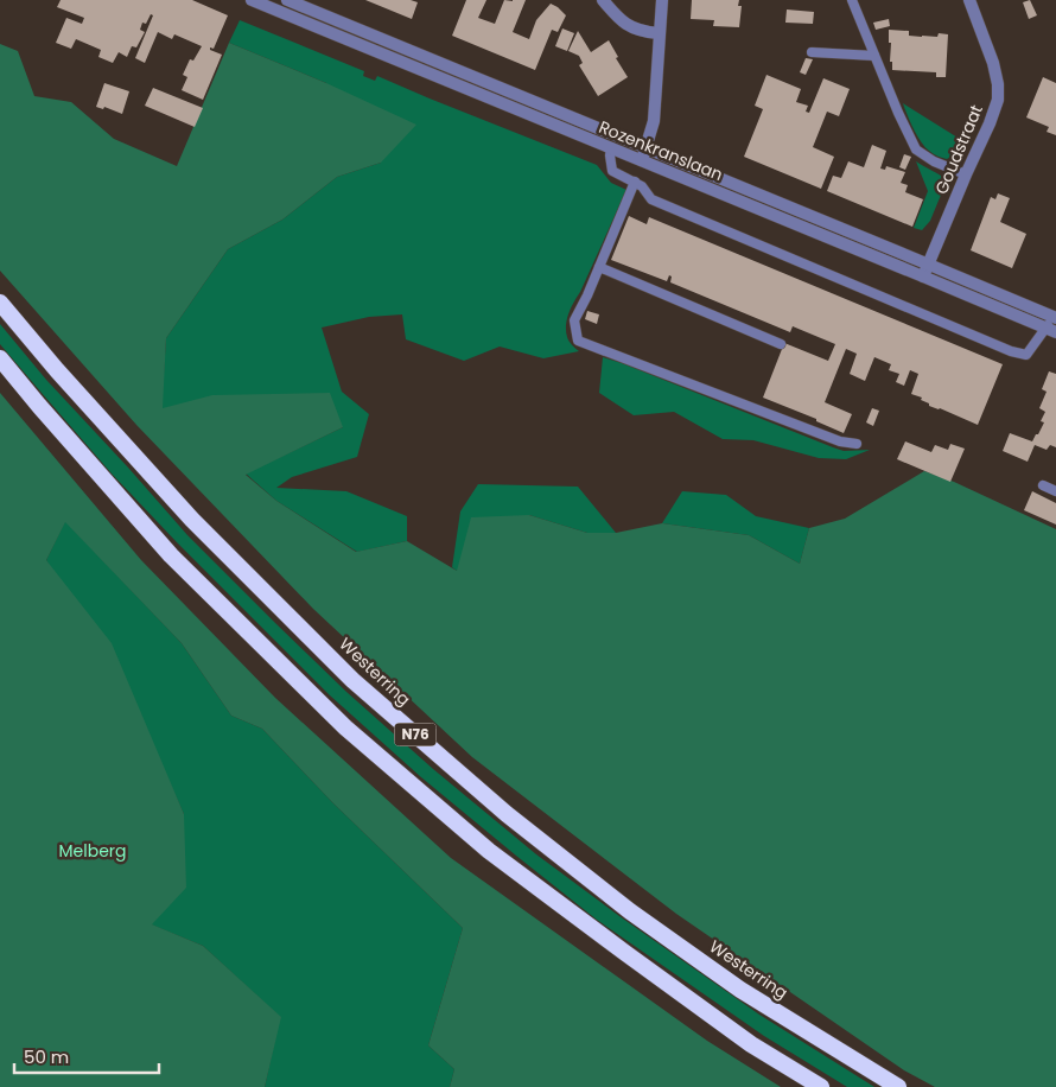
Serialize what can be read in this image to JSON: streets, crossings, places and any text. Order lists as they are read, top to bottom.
{
  "streets": {
    "highway": ["Westerring", "N76"],
    "street": ["Goudstraat", "Rozenkranslaan"]
  },
  "crossings": [
    ["Goudstraat", "Rozenkranslaan"]
  ],
  "parks": ["Melberg"],
  "scale_bar": "50 m"
}
